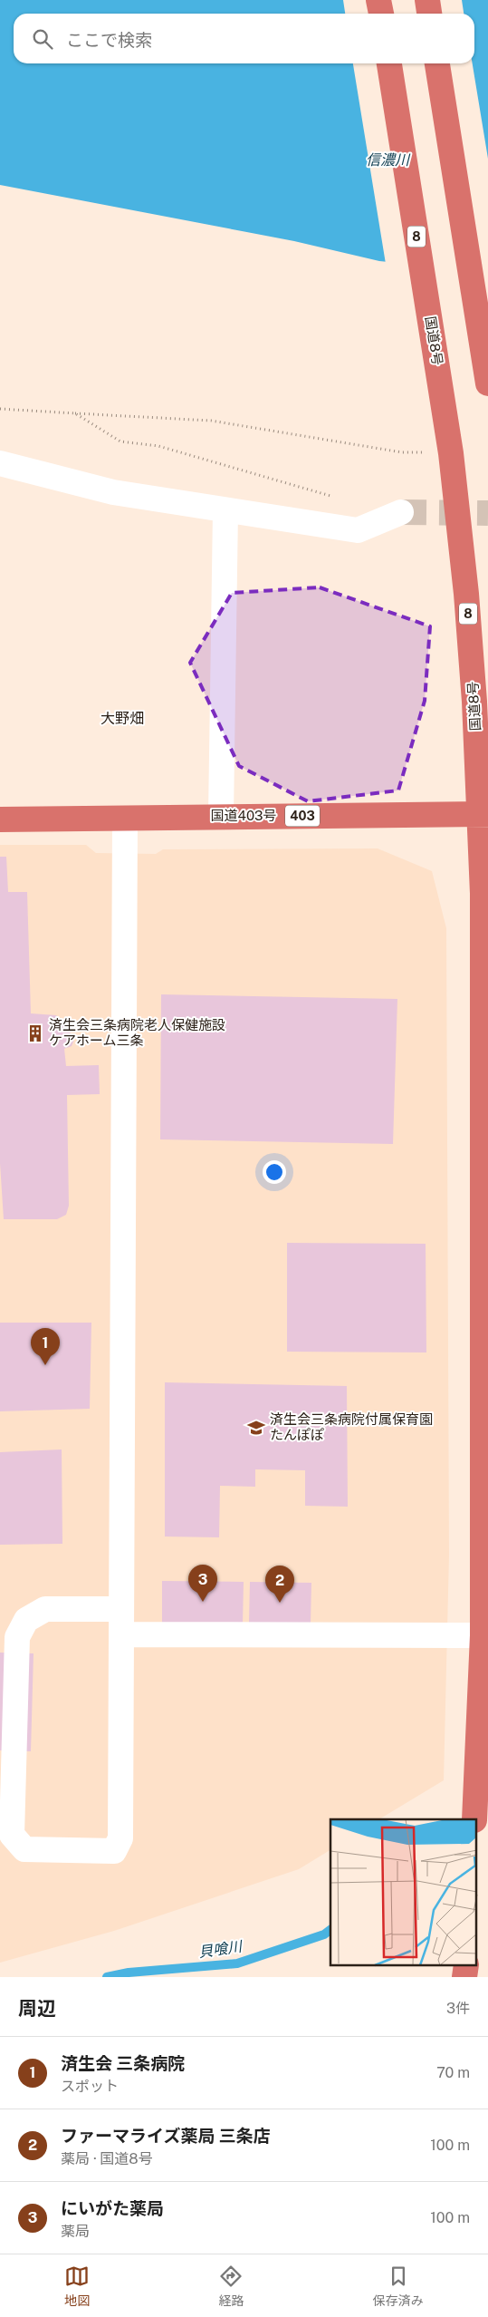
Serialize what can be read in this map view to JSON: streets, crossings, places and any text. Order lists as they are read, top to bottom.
{
  "streets": {
    "highway": [
      "8",
      "国道8号",
      "国道403号",
      "403"
    ]
  },
  "crossings": [
    ["国道8号", "国道403号"]
  ],
  "districts": ["大野畑"],
  "water": ["信濃川", "貝喰川"],
  "places": {
    "building": ["済生会三条病院老人保健施設 ケアホーム三条"],
    "school or university": ["済生会三条病院付属保育園 たんぽぽ"]
  },
  "page": {
    "search": "ここで検索",
    "pins": ["1", "3", "2"],
    "heading": ["周辺", "3件"],
    "list": [
      {
        "mark": "1",
        "name": "済生会 三条病院",
        "note": "スポット",
        "value": "70 m"
      },
      {
        "mark": "2",
        "name": "ファーマライズ薬局 三条店",
        "note": "薬局 · 国道8号",
        "value": "100 m"
      },
      {
        "mark": "3",
        "name": "にいがた薬局",
        "note": "薬局",
        "value": "100 m"
      }
    ],
    "nav": ["地図", "経路", "保存済み"]
  }
}
